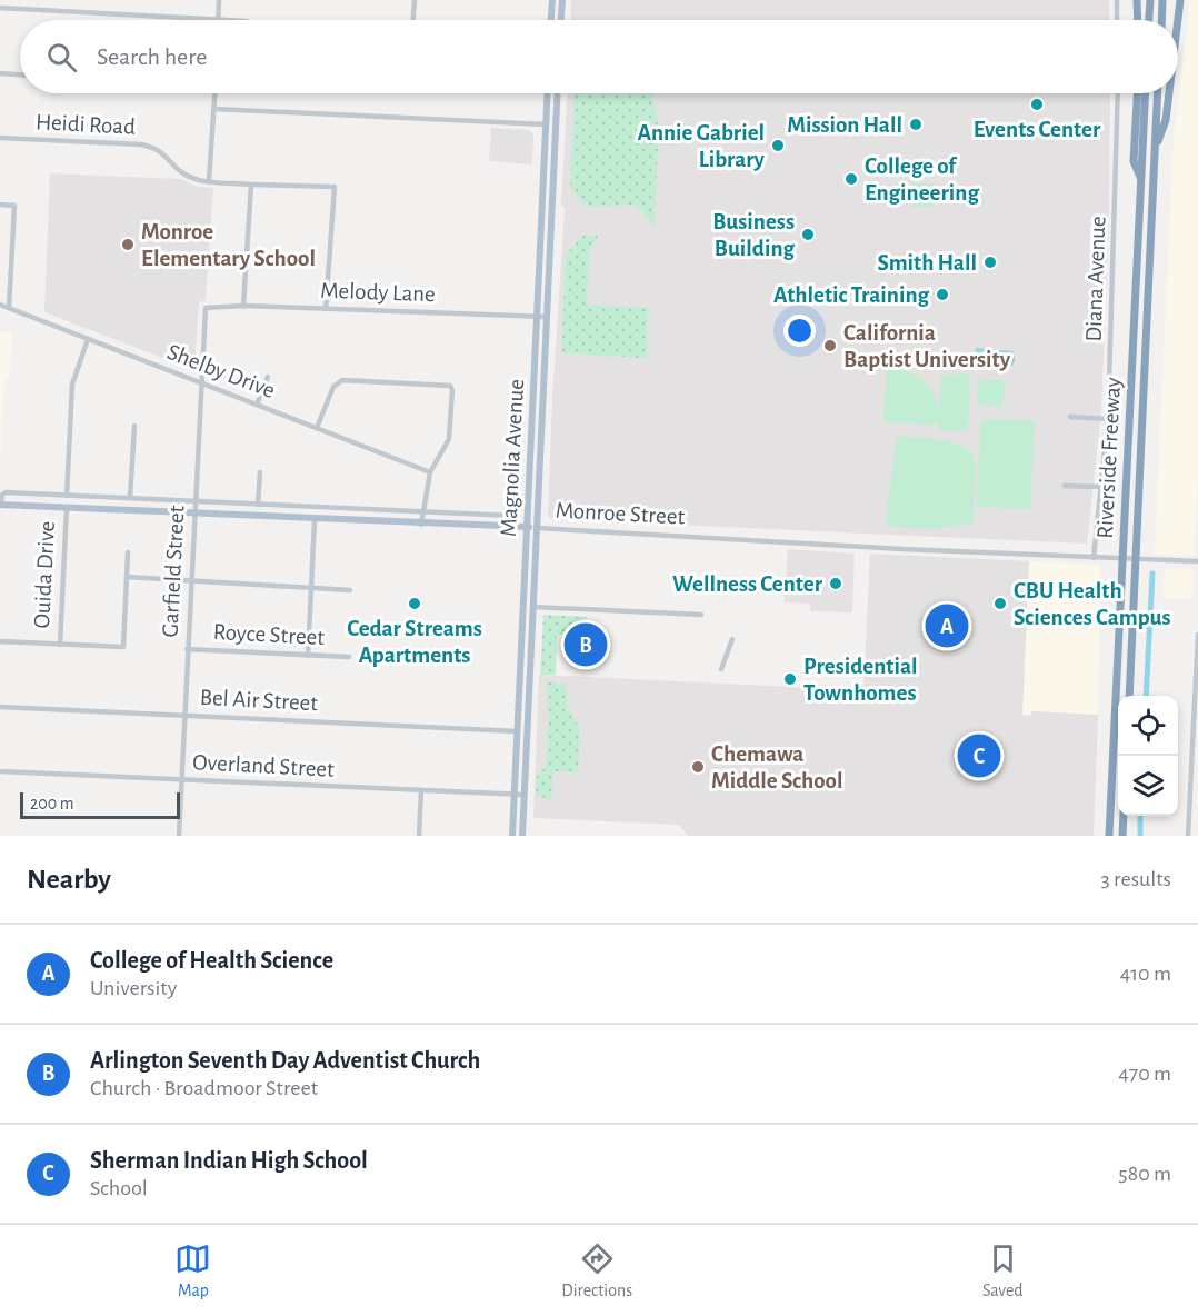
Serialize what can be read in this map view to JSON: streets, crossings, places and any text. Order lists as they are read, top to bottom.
{
  "streets": {
    "highway": ["Riverside Freeway"],
    "main road": ["Magnolia Avenue", "Monroe Street"],
    "street": [
      "Heidi Road",
      "Diana Avenue",
      "Melody Lane",
      "Shelby Drive",
      "Garfield Street",
      "Ouida Drive",
      "Royce Street",
      "Bel Air Street",
      "Overland Street"
    ]
  },
  "crossings": [
    ["Diana Avenue", "Monroe Street"],
    ["Melody Lane", "Magnolia Avenue"],
    ["Melody Lane", "Garfield Street"],
    ["Shelby Drive", "Garfield Street"],
    ["Shelby Drive", "Ouida Drive"],
    ["Magnolia Avenue", "Monroe Street"],
    ["Magnolia Avenue", "Bel Air Street"],
    ["Magnolia Avenue", "Overland Street"],
    ["Monroe Street", "Garfield Street"],
    ["Monroe Street", "Ouida Drive"],
    ["Garfield Street", "Royce Street"],
    ["Garfield Street", "Bel Air Street"],
    ["Garfield Street", "Overland Street"]
  ],
  "places": [
    "Events Center",
    "Mission Hall",
    "Annie Gabriel Library",
    "College of Engineering",
    "Business Building",
    "Monroe Elementary School",
    "Smith Hall",
    "Athletic Training",
    "California Baptist University",
    "Wellness Center",
    "Cedar Streams Apartments",
    "CBU Health Sciences Campus",
    "Presidential Townhomes",
    "Chemawa Middle School"
  ],
  "scale_bar": "200 m",
  "page": {
    "search": "Search here",
    "pins": ["A", "B", "C"],
    "scale": "200 m",
    "heading": ["Nearby", "3 results"],
    "list": [
      {
        "mark": "A",
        "name": "College of Health Science",
        "note": "University",
        "value": "410 m"
      },
      {
        "mark": "B",
        "name": "Arlington Seventh Day Adventist Church",
        "note": "Church · Broadmoor Street",
        "value": "470 m"
      },
      {
        "mark": "C",
        "name": "Sherman Indian High School",
        "note": "School",
        "value": "580 m"
      }
    ],
    "nav": ["Map", "Directions", "Saved"]
  }
}
